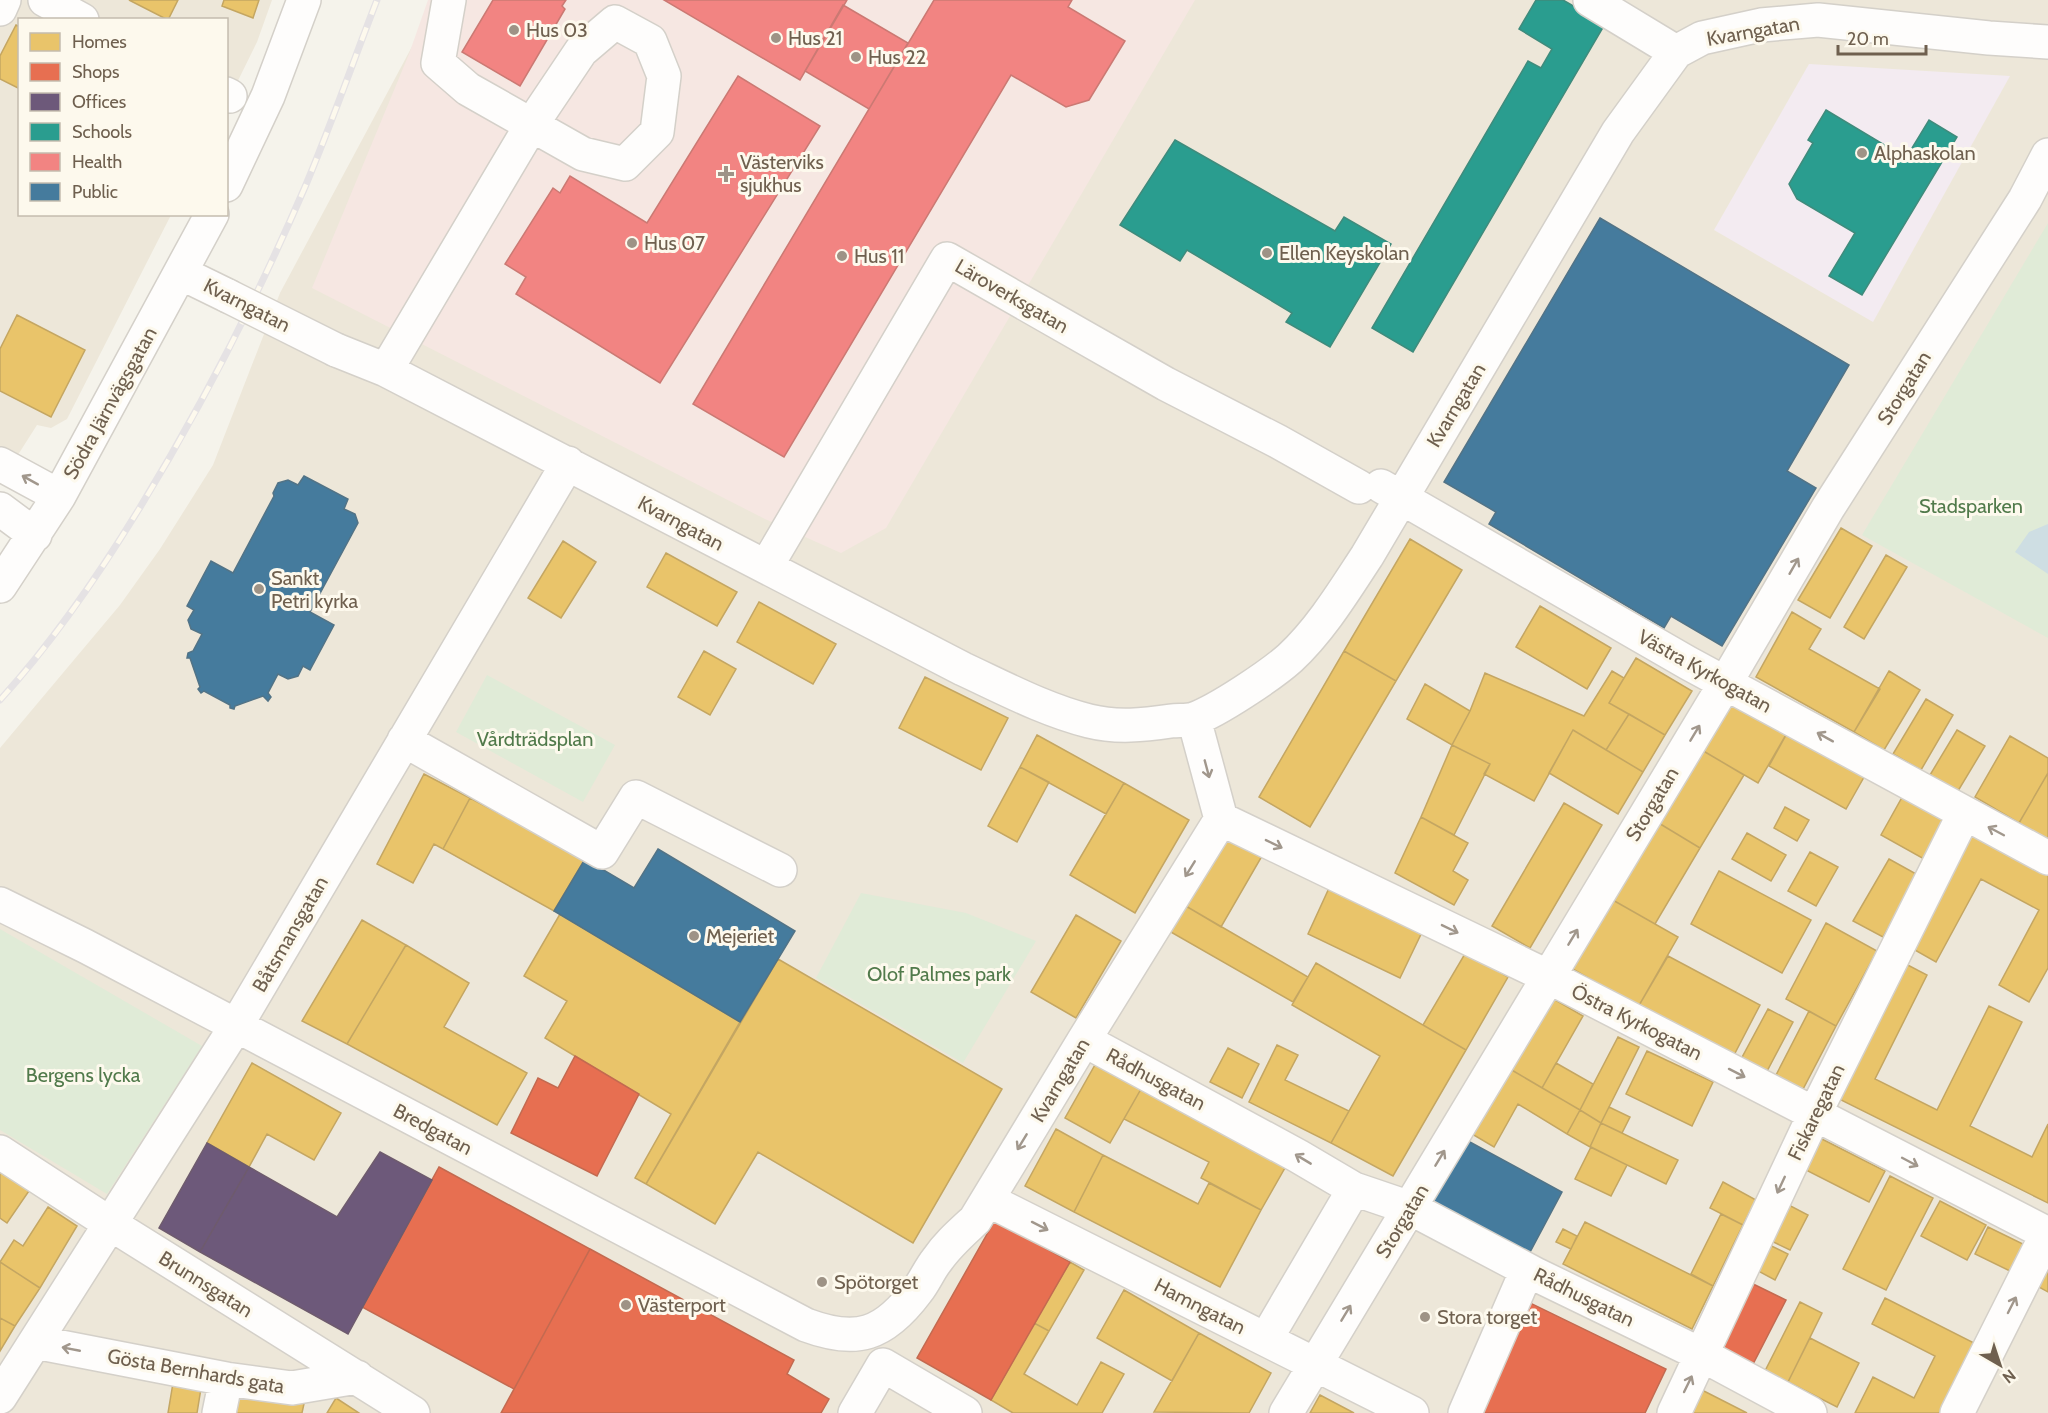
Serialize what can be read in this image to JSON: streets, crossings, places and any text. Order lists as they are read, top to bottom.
{
  "streets": {
    "street": [
      "Kvarngatan",
      "Läroverksgatan",
      "Storgatan",
      "Södra Järnvägsgatan",
      "Västra Kyrkogatan",
      "Båtsmansgatan",
      "Östra Kyrkogatan",
      "Rådhusgatan",
      "Fiskaregatan",
      "Bredgatan",
      "Brunnsgatan",
      "Hamngatan",
      "Gösta Bernhards gata"
    ]
  },
  "crossings": [
    ["Kvarngatan", "Läroverksgatan"],
    ["Kvarngatan", "Södra Järnvägsgatan"],
    ["Kvarngatan", "Västra Kyrkogatan"],
    ["Kvarngatan", "Båtsmansgatan"],
    ["Kvarngatan", "Östra Kyrkogatan"],
    ["Kvarngatan", "Rådhusgatan"],
    ["Kvarngatan", "Bredgatan"],
    ["Kvarngatan", "Hamngatan"],
    ["Läroverksgatan", "Västra Kyrkogatan"],
    ["Storgatan", "Västra Kyrkogatan"],
    ["Storgatan", "Östra Kyrkogatan"],
    ["Storgatan", "Rådhusgatan"],
    ["Storgatan", "Hamngatan"],
    ["Västra Kyrkogatan", "Fiskaregatan"],
    ["Båtsmansgatan", "Bredgatan"],
    ["Båtsmansgatan", "Brunnsgatan"],
    ["Båtsmansgatan", "Gösta Bernhards gata"],
    ["Östra Kyrkogatan", "Fiskaregatan"],
    ["Rådhusgatan", "Fiskaregatan"],
    ["Brunnsgatan", "Gösta Bernhards gata"]
  ],
  "one_way": [
    "Storgatan",
    "Västra Kyrkogatan",
    "Östra Kyrkogatan",
    "Rådhusgatan",
    "Hamngatan",
    "Gösta Bernhards gata"
  ],
  "parks": [
    "Stadsparken",
    "Vårdträdsplan",
    "Olof Palmes park",
    "Bergens lycka"
  ],
  "places": {
    "other": [
      "Hus 03",
      "Hus 21",
      "Hus 22",
      "Alphaskolan",
      "Hus 07",
      "Ellen Keyskolan",
      "Hus 11",
      "Sankt Petri kyrka",
      "Mejeriet",
      "Spötorget",
      "Västerport",
      "Stora torget"
    ],
    "health": ["Västerviks sjukhus"]
  },
  "legend": [
    "Homes",
    "Shops",
    "Offices",
    "Schools",
    "Health",
    "Public"
  ],
  "scale_bar": "20 m",
  "north": "bottom right"
}
